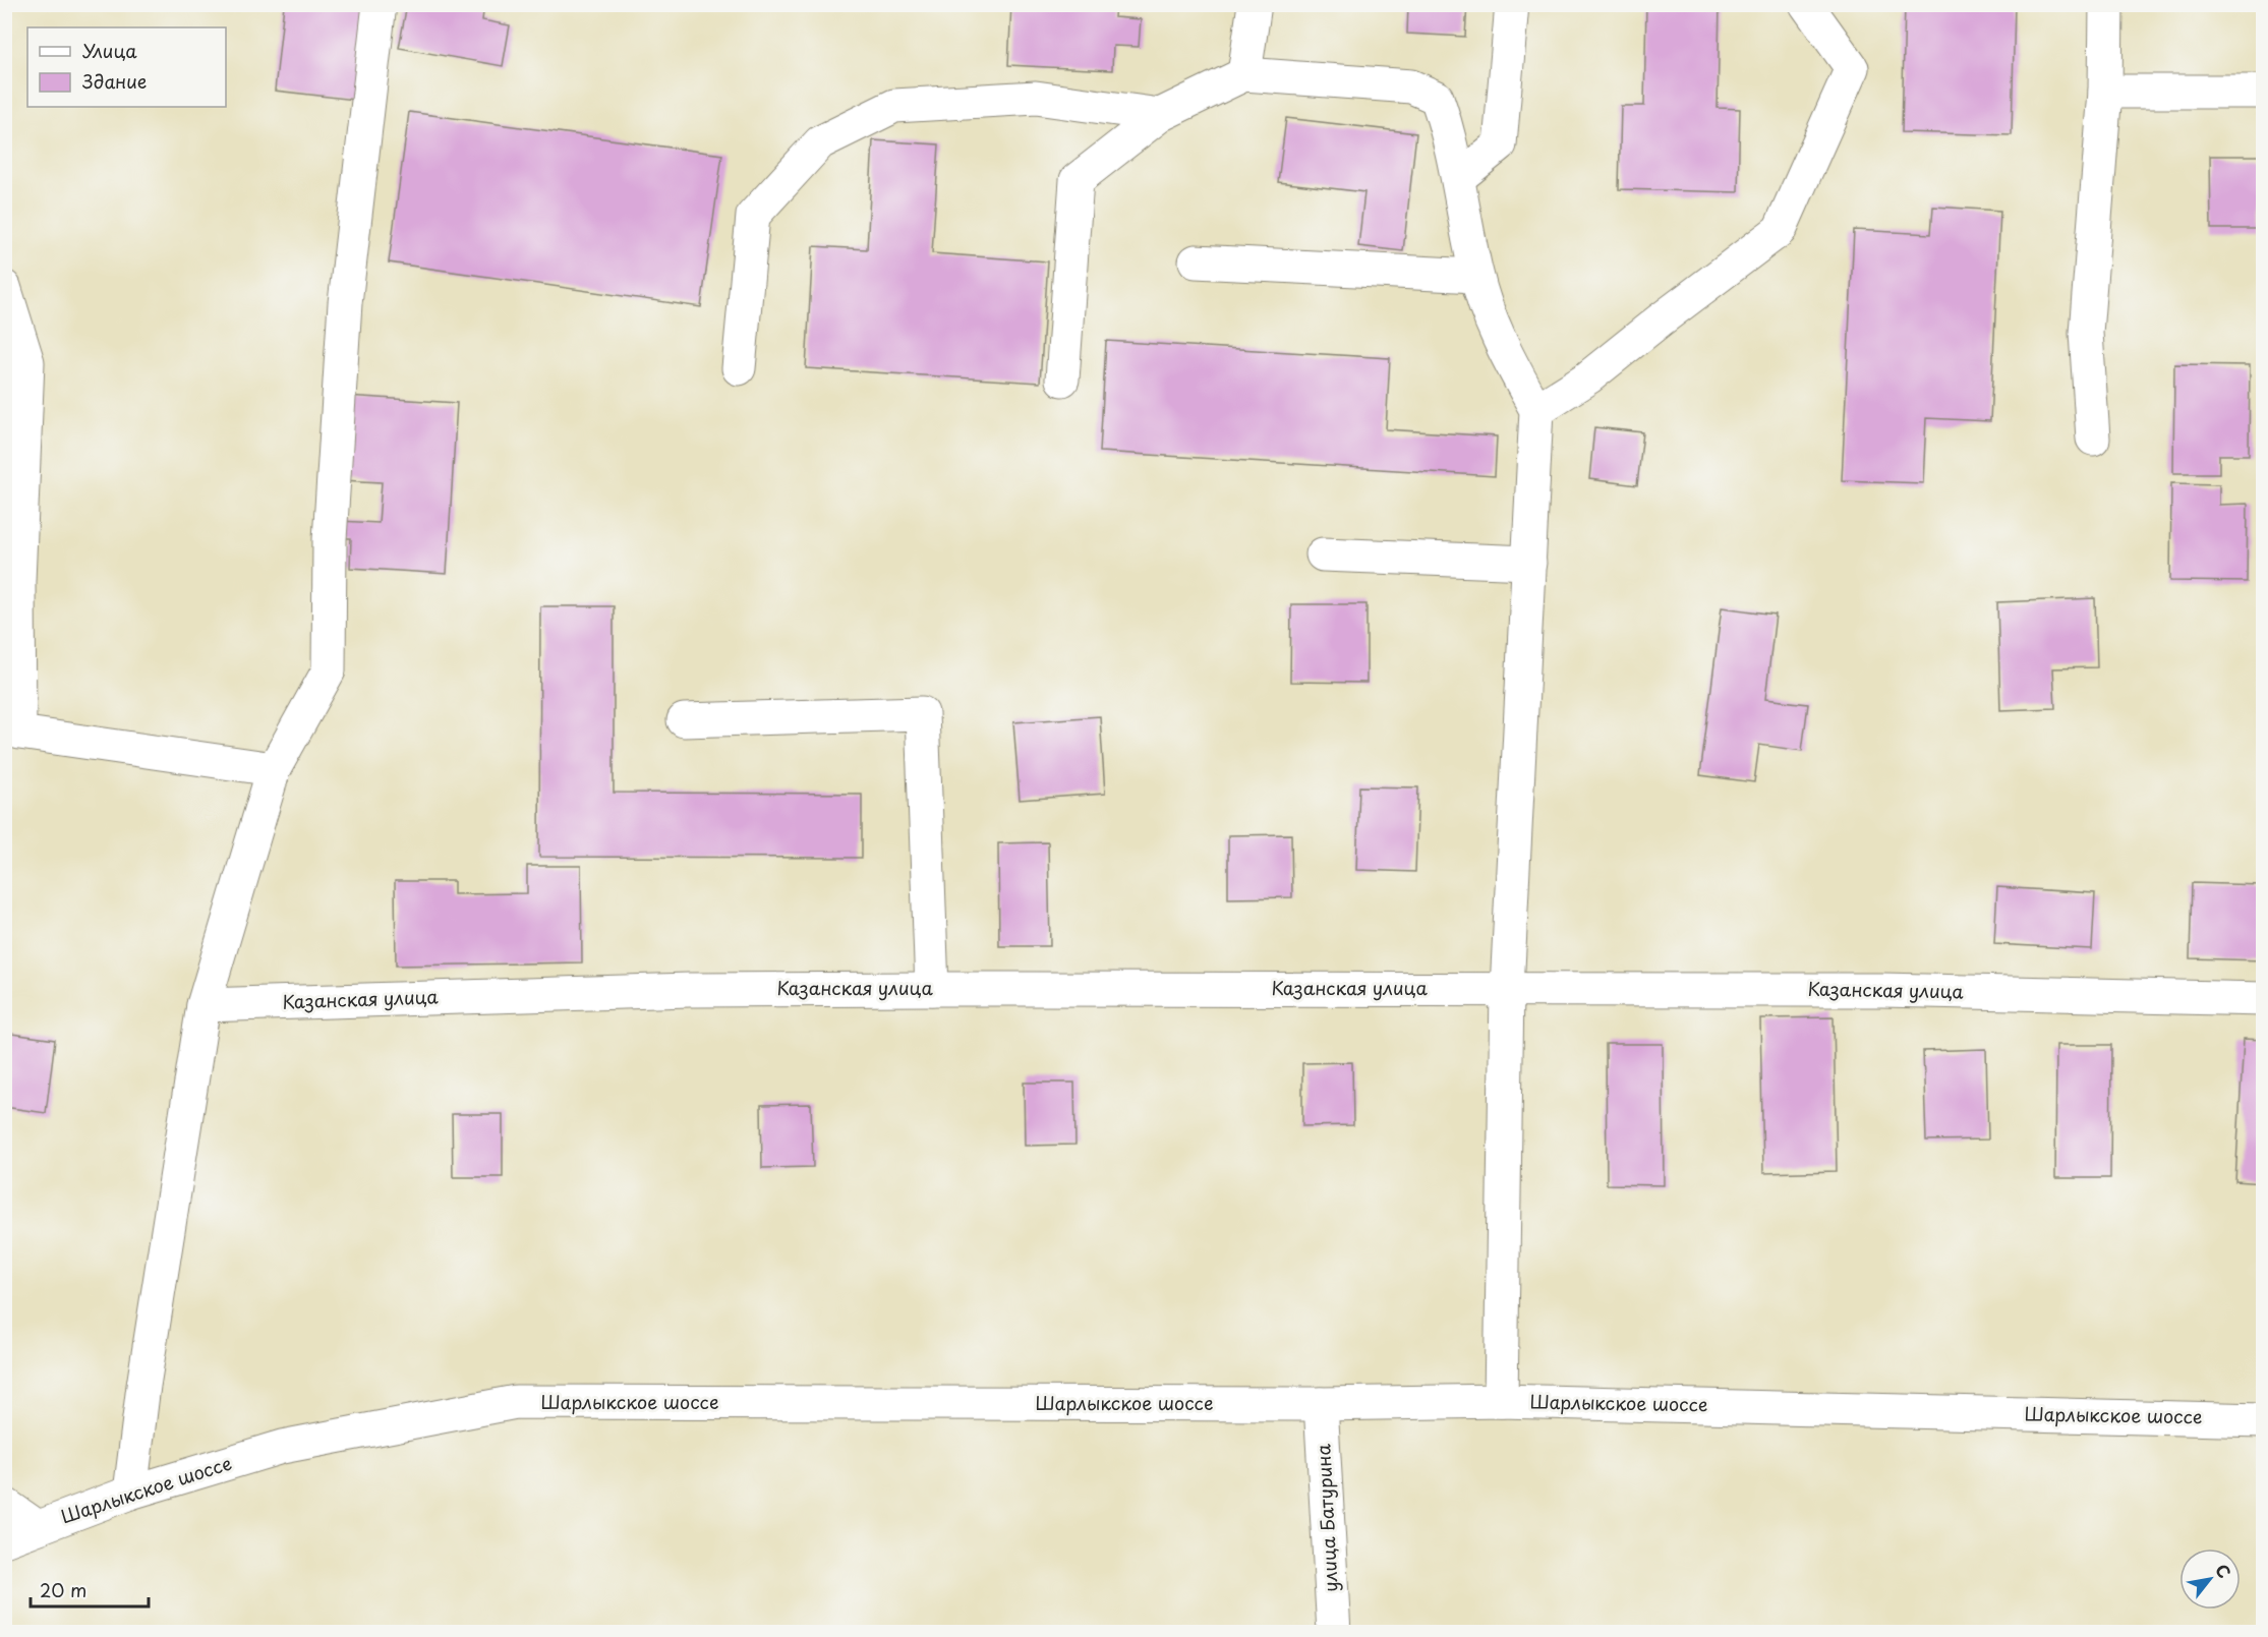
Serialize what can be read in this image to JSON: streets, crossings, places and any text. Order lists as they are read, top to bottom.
{
  "streets": {
    "street": ["Казанская улица", "Шарлыкское шоссе", "улица Батурина"]
  },
  "crossings": [
    ["Шарлыкское шоссе", "улица Батурина"]
  ],
  "legend": ["Улица", "Здание"],
  "scale_bar": "20 m",
  "north": "top right"
}
